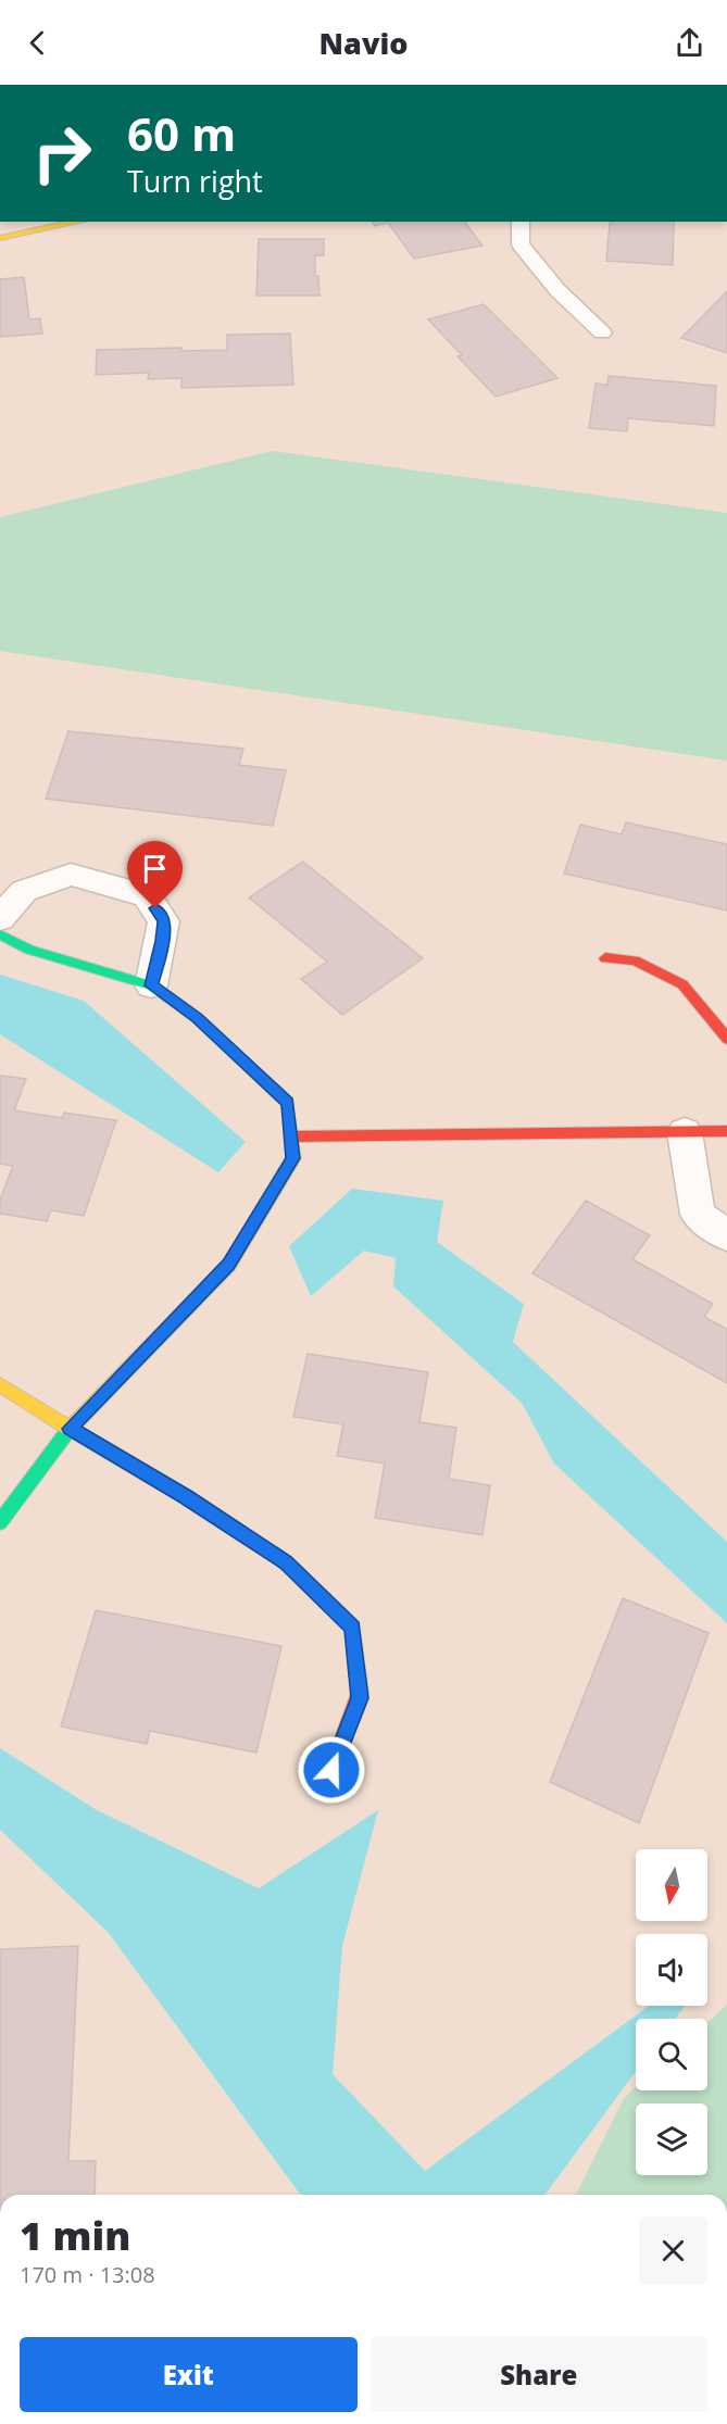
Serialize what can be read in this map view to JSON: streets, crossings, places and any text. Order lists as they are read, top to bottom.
{
  "north": "bottom",
  "page": {
    "header": "Navio",
    "turn": ["60 m", "Turn right"],
    "heading": ["1 min", "170 m · 13:08"],
    "buttons": ["Exit", "Share"]
  }
}
